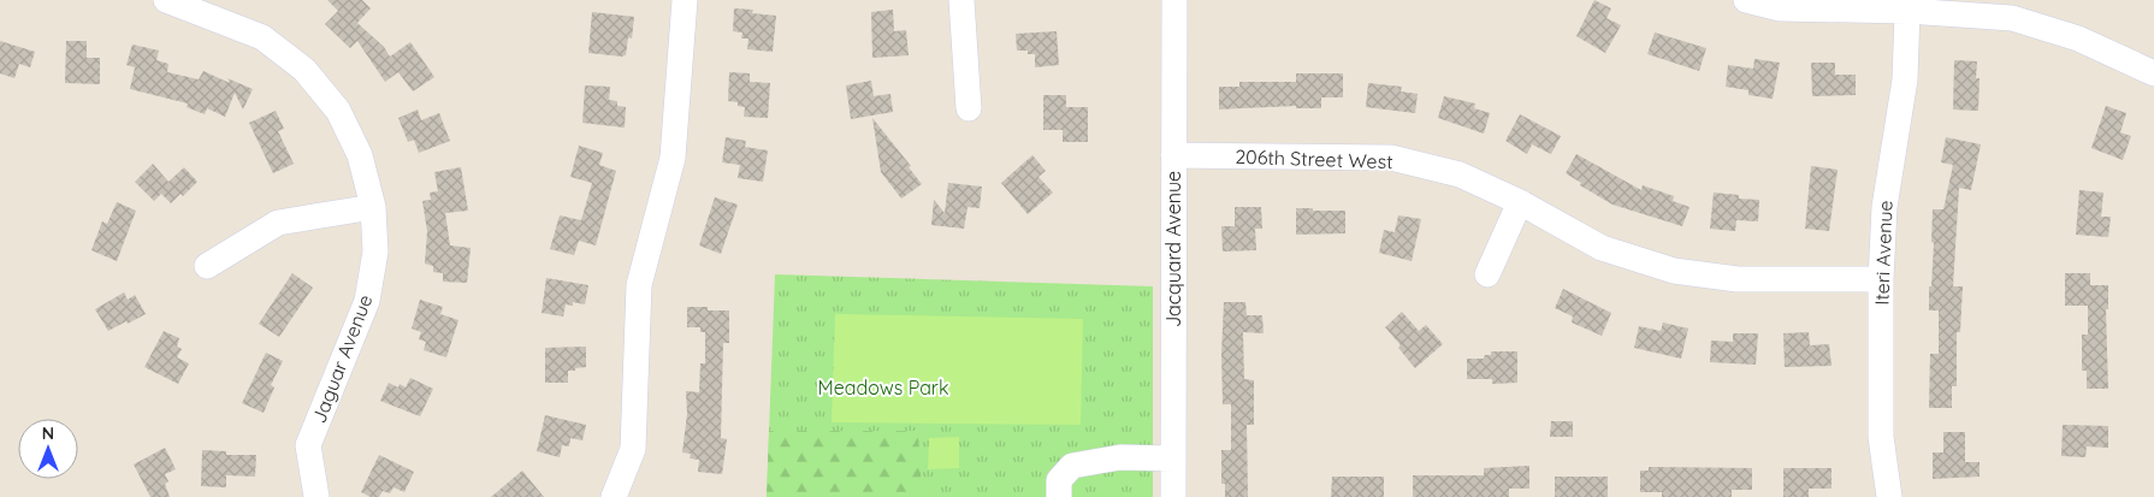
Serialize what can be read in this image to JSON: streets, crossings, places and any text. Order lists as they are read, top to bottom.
{
  "streets": {
    "street": [
      "206th Street West",
      "Jacquard Avenue",
      "Iteri Avenue",
      "Jaguar Avenue"
    ]
  },
  "crossings": [
    ["206th Street West", "Jacquard Avenue"],
    ["206th Street West", "Iteri Avenue"]
  ],
  "parks": ["Meadows Park"],
  "north": "top"
}
